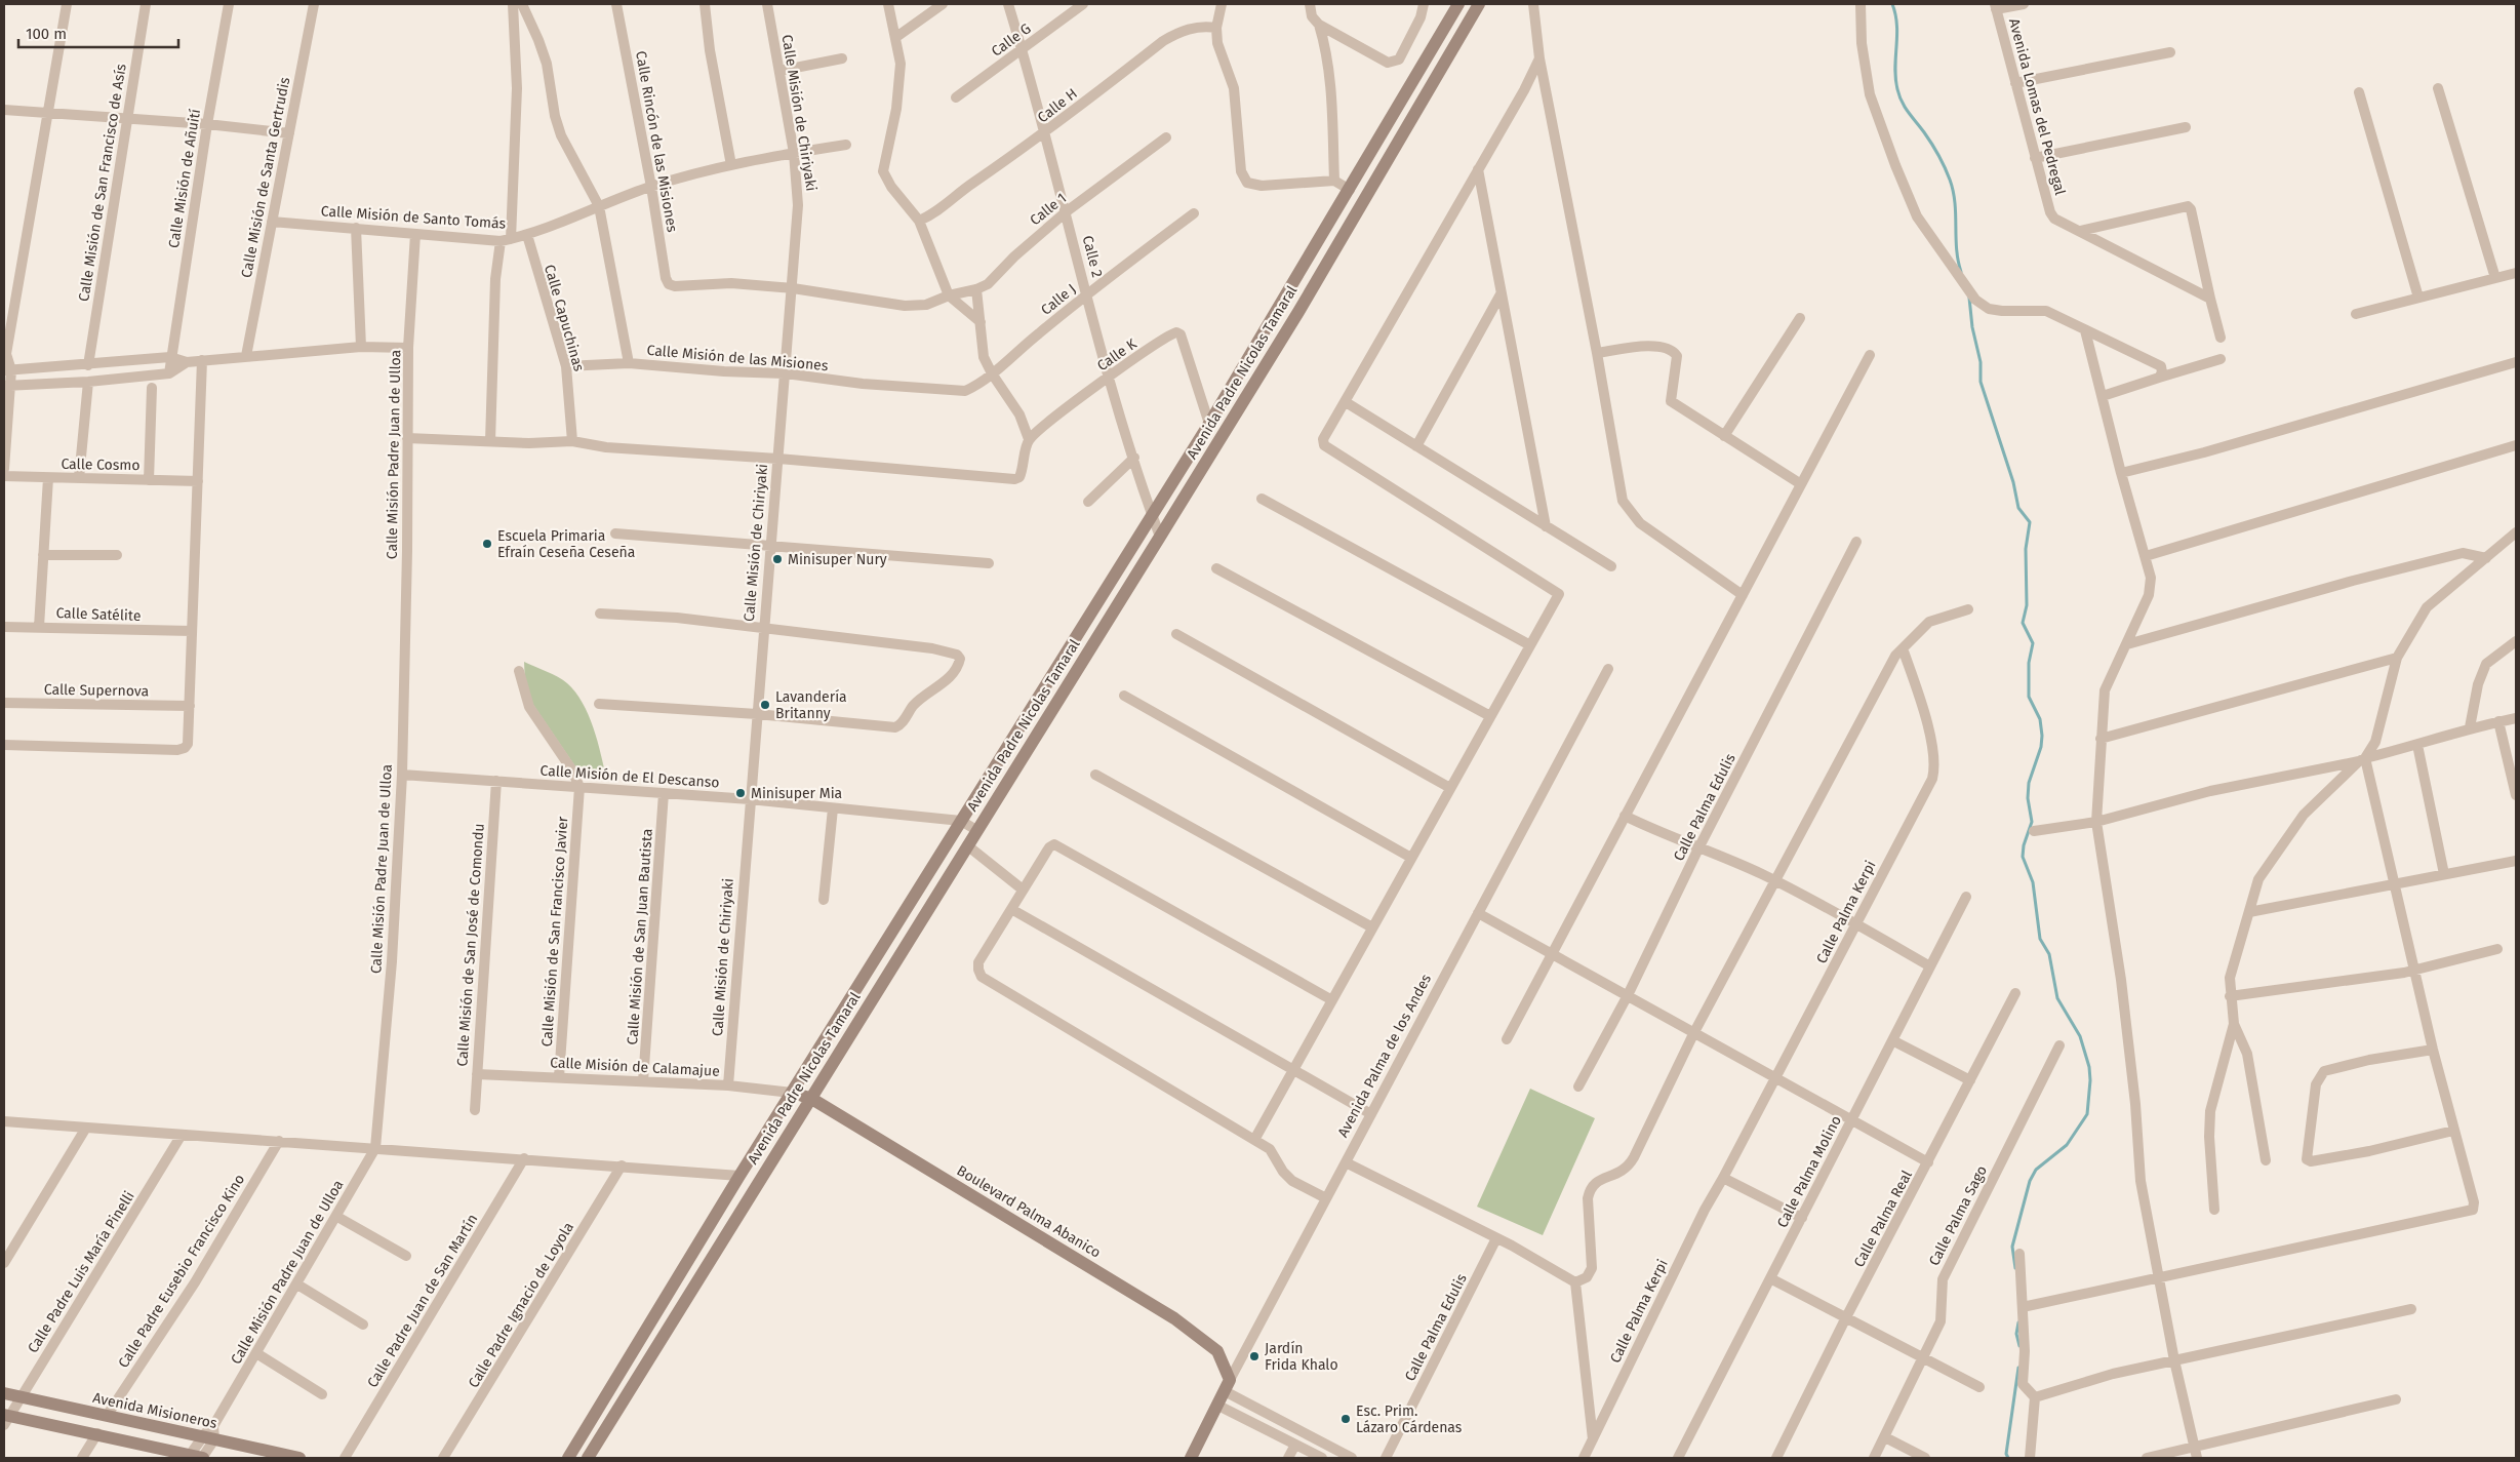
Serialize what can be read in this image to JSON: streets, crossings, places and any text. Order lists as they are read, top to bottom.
{
  "streets": {
    "street": [
      "Calle G",
      "Calle H",
      "Avenida Lomas del Pedregal",
      "Calle Misión de Chiriyaki",
      "Calle Rincón de las Misiones",
      "Calle Misión de Santa Gertrudis",
      "Calle Misión de Añuití",
      "Calle Misión de San Francisco de Asís",
      "Calle 1",
      "Calle Misión de Santo Tomás",
      "Calle 2",
      "Calle J",
      "Calle Capuchinas",
      "Calle K",
      "Calle Misión de las Misiones",
      "Avenida Padre Nicolas Tamaral",
      "Calle Misión Padre Juan de Ulloa",
      "Calle Cosmo",
      "Calle Satélite",
      "Calle Supernova",
      "Calle Misión de El Descanso",
      "Calle Palma Edulis",
      "Calle Palma Kerpi",
      "Calle Misión de San Francisco Javier",
      "Calle Misión de San Juan Bautista",
      "Calle Misión de San José de Comondu",
      "Avenida Palma de los Andes",
      "Calle Misión de Calamajue",
      "Calle Palma Molino",
      "Boulevard Palma Abanico",
      "Calle Palma Sago",
      "Calle Palma Real",
      "Calle Padre Eusebio Francisco Kino",
      "Calle Padre Luis María Pinelli",
      "Calle Padre Juan de San Martín",
      "Calle Padre Ignacio de Loyola",
      "Avenida Misioneros"
    ]
  },
  "crossings": [
    ["Calle G", "Calle 2"],
    ["Calle H", "Calle 2"],
    ["Calle Misión de Chiriyaki", "Calle 1"],
    ["Calle Misión de Chiriyaki", "Calle Misión de Santo Tomás"],
    ["Calle Misión de Chiriyaki", "Calle Misión de las Misiones"],
    ["Calle Misión de Chiriyaki", "Calle Misión de El Descanso"],
    ["Calle Misión de Chiriyaki", "Calle Misión de Calamajue"],
    ["Calle Rincón de las Misiones", "Calle 1"],
    ["Calle Rincón de las Misiones", "Calle Misión de Santo Tomás"],
    ["Calle Misión de Santa Gertrudis", "Calle Misión de Santo Tomás"],
    ["Calle 1", "Calle 2"],
    ["Calle Misión de Santo Tomás", "Calle Capuchinas"],
    ["Calle Misión de Santo Tomás", "Calle Misión Padre Juan de Ulloa"],
    ["Calle 2", "Calle J"],
    ["Calle 2", "Calle K"],
    ["Calle 2", "Avenida Padre Nicolas Tamaral"],
    ["Calle J", "Calle Misión de las Misiones"],
    ["Calle Capuchinas", "Calle Misión de las Misiones"],
    ["Calle K", "Avenida Padre Nicolas Tamaral"],
    ["Avenida Padre Nicolas Tamaral", "Calle Misión de El Descanso"],
    ["Avenida Padre Nicolas Tamaral", "Calle Misión de Calamajue"],
    ["Avenida Padre Nicolas Tamaral", "Boulevard Palma Abanico"],
    ["Calle Misión Padre Juan de Ulloa", "Calle Misión de El Descanso"],
    ["Calle Misión de El Descanso", "Calle Misión de San Francisco Javier"],
    ["Calle Misión de El Descanso", "Calle Misión de San Juan Bautista"],
    ["Calle Misión de El Descanso", "Calle Misión de San José de Comondu"],
    ["Calle Misión de San Francisco Javier", "Calle Misión de Calamajue"],
    ["Calle Misión de San Juan Bautista", "Calle Misión de Calamajue"],
    ["Calle Misión de San José de Comondu", "Calle Misión de Calamajue"],
    ["Avenida Palma de los Andes", "Boulevard Palma Abanico"],
    ["Calle Misión de Calamajue", "Boulevard Palma Abanico"],
    ["Calle Padre Eusebio Francisco Kino", "Avenida Misioneros"],
    ["Calle Padre Luis María Pinelli", "Avenida Misioneros"]
  ],
  "places": [
    "Escuela Primaria Efraín Ceseña Ceseña",
    "Minisuper Nury",
    "Lavandería Britanny",
    "Minisuper Mia",
    "Jardín Frida Khalo",
    "Esc. Prim. Lázaro Cárdenas"
  ],
  "scale_bar": "100 m"
}
